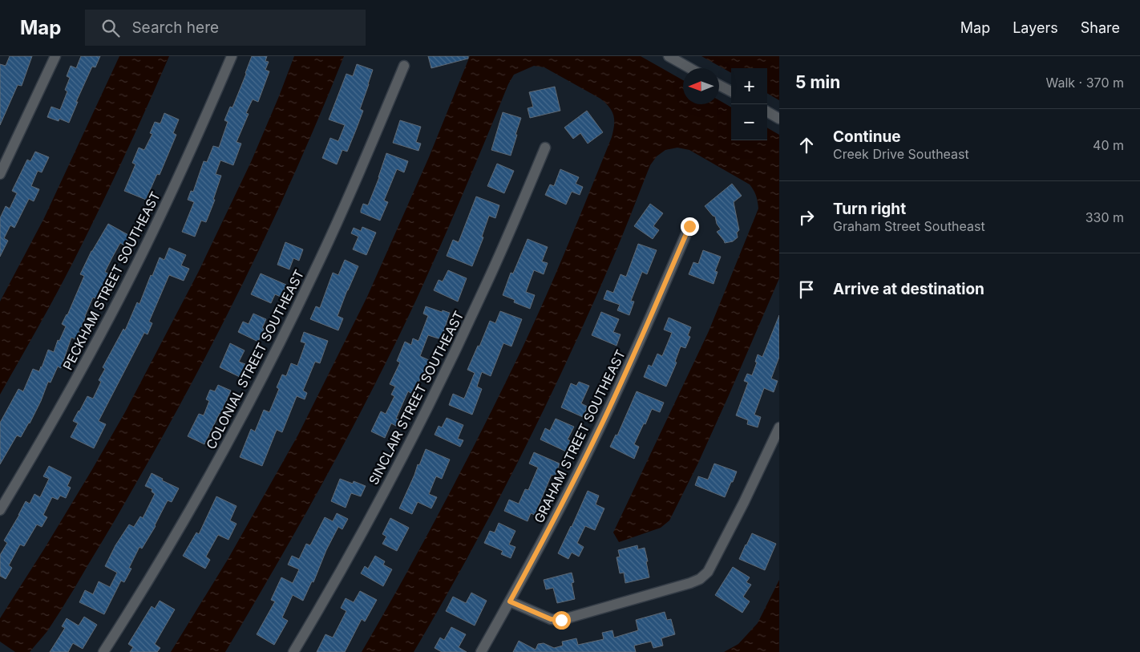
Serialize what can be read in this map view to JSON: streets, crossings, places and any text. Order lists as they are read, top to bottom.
{
  "streets": {
    "street": [
      "PECKHAM STREET SOUTHEAST",
      "COLONIAL STREET SOUTHEAST",
      "SINCLAIR STREET SOUTHEAST",
      "GRAHAM STREET SOUTHEAST"
    ]
  },
  "north": "left",
  "page": {
    "header": "Map",
    "search": "Search here",
    "nav": ["Map", "Layers", "Share"],
    "heading": ["5 min", "Walk · 370 m"],
    "map_buttons": ["+", "−"],
    "list": [
      ["Continue", "Creek Drive Southeast", "40 m"],
      ["Turn right", "Graham Street Southeast", "330 m"],
      "Arrive at destination"
    ]
  }
}
